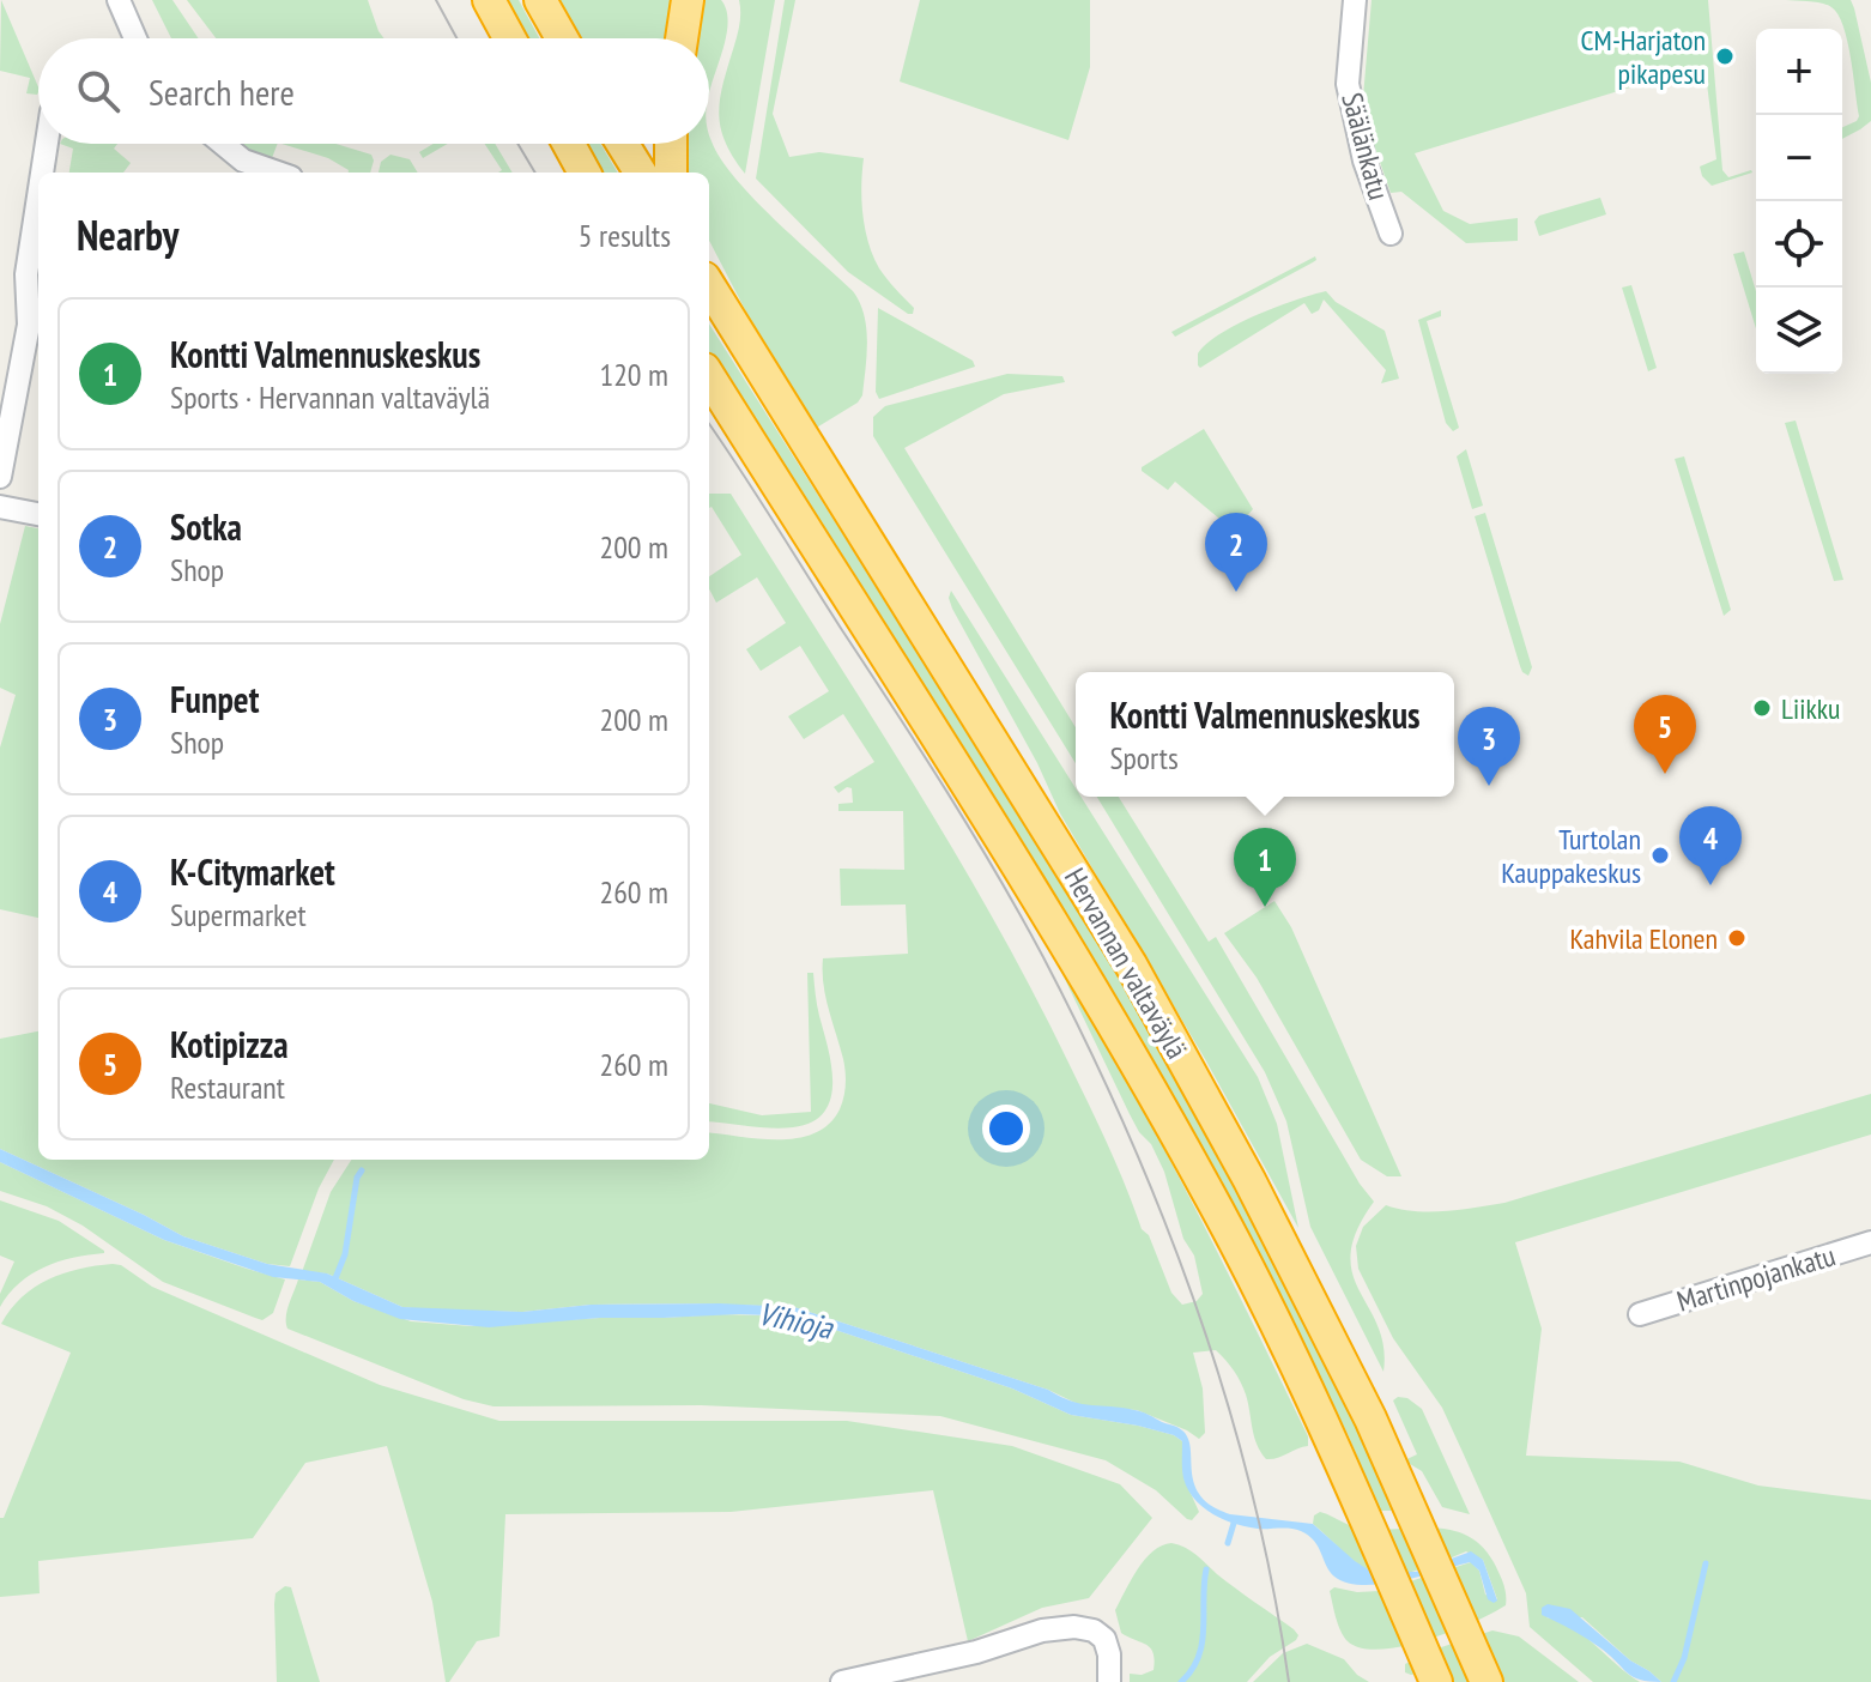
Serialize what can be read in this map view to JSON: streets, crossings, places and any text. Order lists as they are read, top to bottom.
{
  "streets": {
    "highway": ["Hervannan valtaväylä"],
    "street": ["Säälänkatu", "Martinpojankatu"]
  },
  "water": ["Vihioja"],
  "places": [
    "CM-Harjaton pikapesu",
    "Liikku",
    "Turtolan Kauppakeskus",
    "Kahvila Elonen"
  ],
  "page": {
    "map_buttons": ["+", "−"],
    "search": "Search here",
    "heading": ["Nearby", "5 results"],
    "list": [
      {
        "mark": "1",
        "name": "Kontti Valmennuskeskus",
        "note": "Sports · Hervannan valtaväylä",
        "value": "120 m"
      },
      {
        "mark": "2",
        "name": "Sotka",
        "note": "Shop",
        "value": "200 m"
      },
      {
        "mark": "3",
        "name": "Funpet",
        "note": "Shop",
        "value": "200 m"
      },
      {
        "mark": "4",
        "name": "K-Citymarket",
        "note": "Supermarket",
        "value": "260 m"
      },
      {
        "mark": "5",
        "name": "Kotipizza",
        "note": "Restaurant",
        "value": "260 m"
      }
    ],
    "pins": [
      "2",
      "5",
      "3",
      "4",
      "1"
    ],
    "popup": ["Kontti Valmennuskeskus", "Sports"]
  }
}
